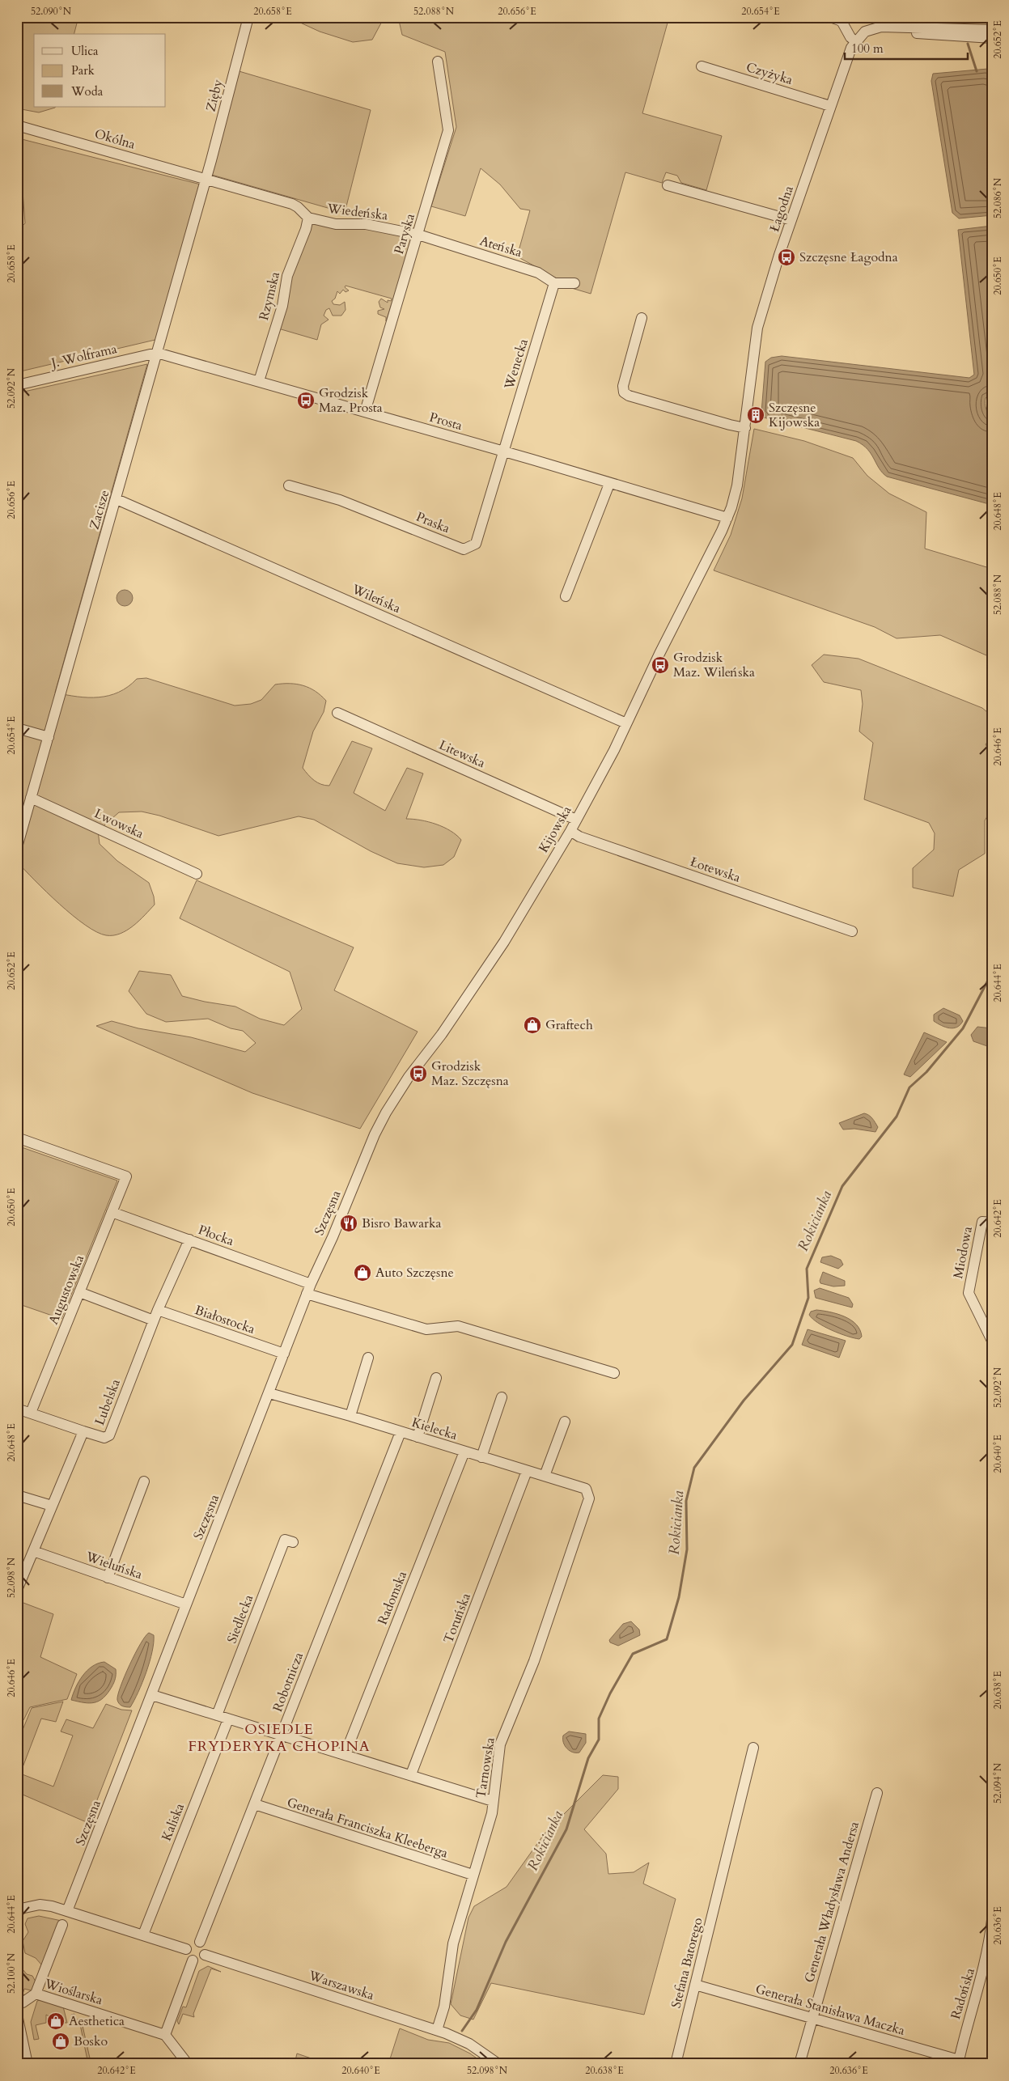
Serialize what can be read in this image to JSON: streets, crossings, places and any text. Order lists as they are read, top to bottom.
{
  "streets": {
    "street": [
      "Czyżyka",
      "Zięby",
      "Okólna",
      "Łagodna",
      "Wiedeńska",
      "Paryska",
      "Ateńska",
      "Rzymska",
      "J. Wolframa",
      "Wenecka",
      "Prosta",
      "Zacisze",
      "Praska",
      "Wileńska",
      "Litewska",
      "Lwowska",
      "Kijowska",
      "Łotewska",
      "Szczęsna",
      "Płocka",
      "Miodowa",
      "Augustowska",
      "Białostocka",
      "Lubelska",
      "Kielecka",
      "Wieluńska",
      "Radomska",
      "Toruńska",
      "Siedlecka",
      "Robotnicza",
      "Tarnowska",
      "Kaliska",
      "Generała Franciszka Kleeberga",
      "Generała Władysława Andersa",
      "Stefana Batorego",
      "Warszawska",
      "Wioślarska",
      "Radońska",
      "Generała Stanisława Maczka"
    ]
  },
  "crossings": [
    ["Czyżyka", "Łagodna"],
    ["Zięby", "Okólna"],
    ["Zięby", "Wiedeńska"],
    ["Zięby", "Zacisze"],
    ["Okólna", "Wiedeńska"],
    ["Okólna", "Zacisze"],
    ["Łagodna", "Prosta"],
    ["Łagodna", "Kijowska"],
    ["Wiedeńska", "Paryska"],
    ["Wiedeńska", "Ateńska"],
    ["Wiedeńska", "Rzymska"],
    ["Wiedeńska", "Zacisze"],
    ["Paryska", "Ateńska"],
    ["Paryska", "Prosta"],
    ["Ateńska", "Wenecka"],
    ["Rzymska", "Prosta"],
    ["J. Wolframa", "Prosta"],
    ["J. Wolframa", "Zacisze"],
    ["Wenecka", "Prosta"],
    ["Wenecka", "Praska"],
    ["Prosta", "Zacisze"],
    ["Prosta", "Praska"],
    ["Prosta", "Kijowska"],
    ["Zacisze", "Wileńska"],
    ["Zacisze", "Lwowska"],
    ["Wileńska", "Kijowska"],
    ["Litewska", "Kijowska"],
    ["Kijowska", "Łotewska"],
    ["Kijowska", "Szczęsna"],
    ["Szczęsna", "Płocka"],
    ["Szczęsna", "Białostocka"],
    ["Szczęsna", "Kielecka"],
    ["Szczęsna", "Wieluńska"],
    ["Płocka", "Augustowska"],
    ["Płocka", "Lubelska"],
    ["Białostocka", "Lubelska"],
    ["Lubelska", "Wieluńska"],
    ["Kielecka", "Radomska"],
    ["Kielecka", "Toruńska"],
    ["Kielecka", "Robotnicza"],
    ["Kielecka", "Tarnowska"],
    ["Robotnicza", "Generała Franciszka Kleeberga"],
    ["Robotnicza", "Warszawska"],
    ["Tarnowska", "Generała Franciszka Kleeberga"],
    ["Tarnowska", "Warszawska"],
    ["Generała Władysława Andersa", "Generała Stanisława Maczka"],
    ["Stefana Batorego", "Generała Stanisława Maczka"],
    ["Radońska", "Generała Stanisława Maczka"]
  ],
  "districts": ["OSIEDLE FRYDERYKA CHOPINA"],
  "water": ["Rokicianka"],
  "places": {
    "bus stop": [
      "Szczęsne Łagodna",
      "Grodzisk Maz. Prosta",
      "Grodzisk Maz. Wileńska",
      "Grodzisk Maz. Szczęsna"
    ],
    "building": ["Szczęsne Kijowska"],
    "shop": [
      "Graftech",
      "Auto Szczęsne",
      "Aesthetica",
      "Bosko"
    ],
    "restaurant": ["Bisro Bawarka"]
  },
  "legend": ["Ulica", "Park", "Woda"],
  "scale_bar": "100 m",
  "coordinates": [
    "52.090°N",
    "20.658°E",
    "52.088°N",
    "20.656°E",
    "20.654°E",
    "20.652°E",
    "52.086°N",
    "20.650°E",
    "52.092°N",
    "20.648°E",
    "20.646°E",
    "20.644°E",
    "20.642°E",
    "20.640°E",
    "52.098°N",
    "20.638°E",
    "52.094°N",
    "20.636°E",
    "52.100°N"
  ]
}
